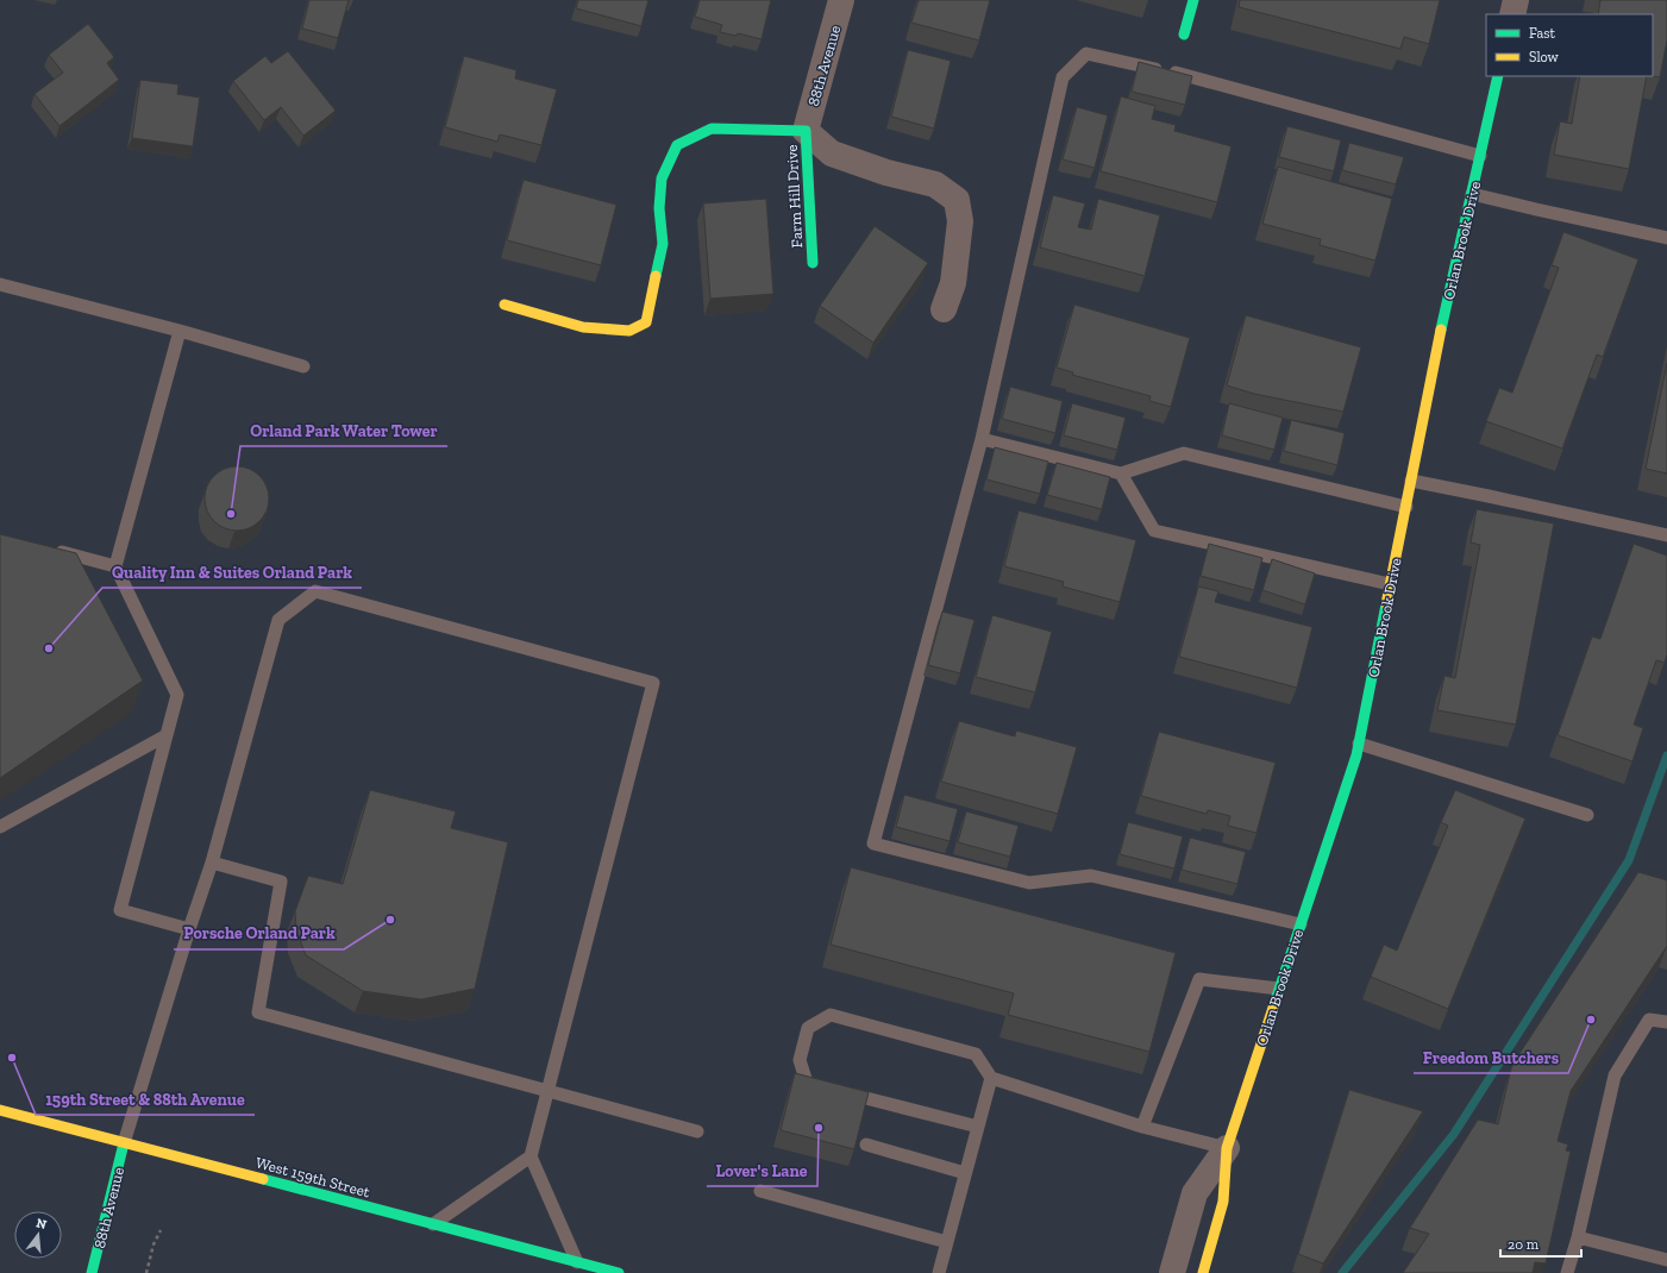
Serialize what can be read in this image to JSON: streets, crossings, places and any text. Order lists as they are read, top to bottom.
{
  "streets": {
    "street": [
      "88th Avenue",
      "Farm Hill Drive",
      "Orlan Brook Drive",
      "West 159th Street"
    ]
  },
  "crossings": [
    ["88th Avenue", "Farm Hill Drive"],
    ["88th Avenue", "West 159th Street"]
  ],
  "places": [
    "Orland Park Water Tower",
    "Quality Inn & Suites Orland Park",
    "Porsche Orland Park",
    "Freedom Butchers",
    "159th Street & 88th Avenue",
    "Lover's Lane"
  ],
  "legend": ["Fast", "Slow"],
  "scale_bar": "20 m",
  "north": "top"
}
